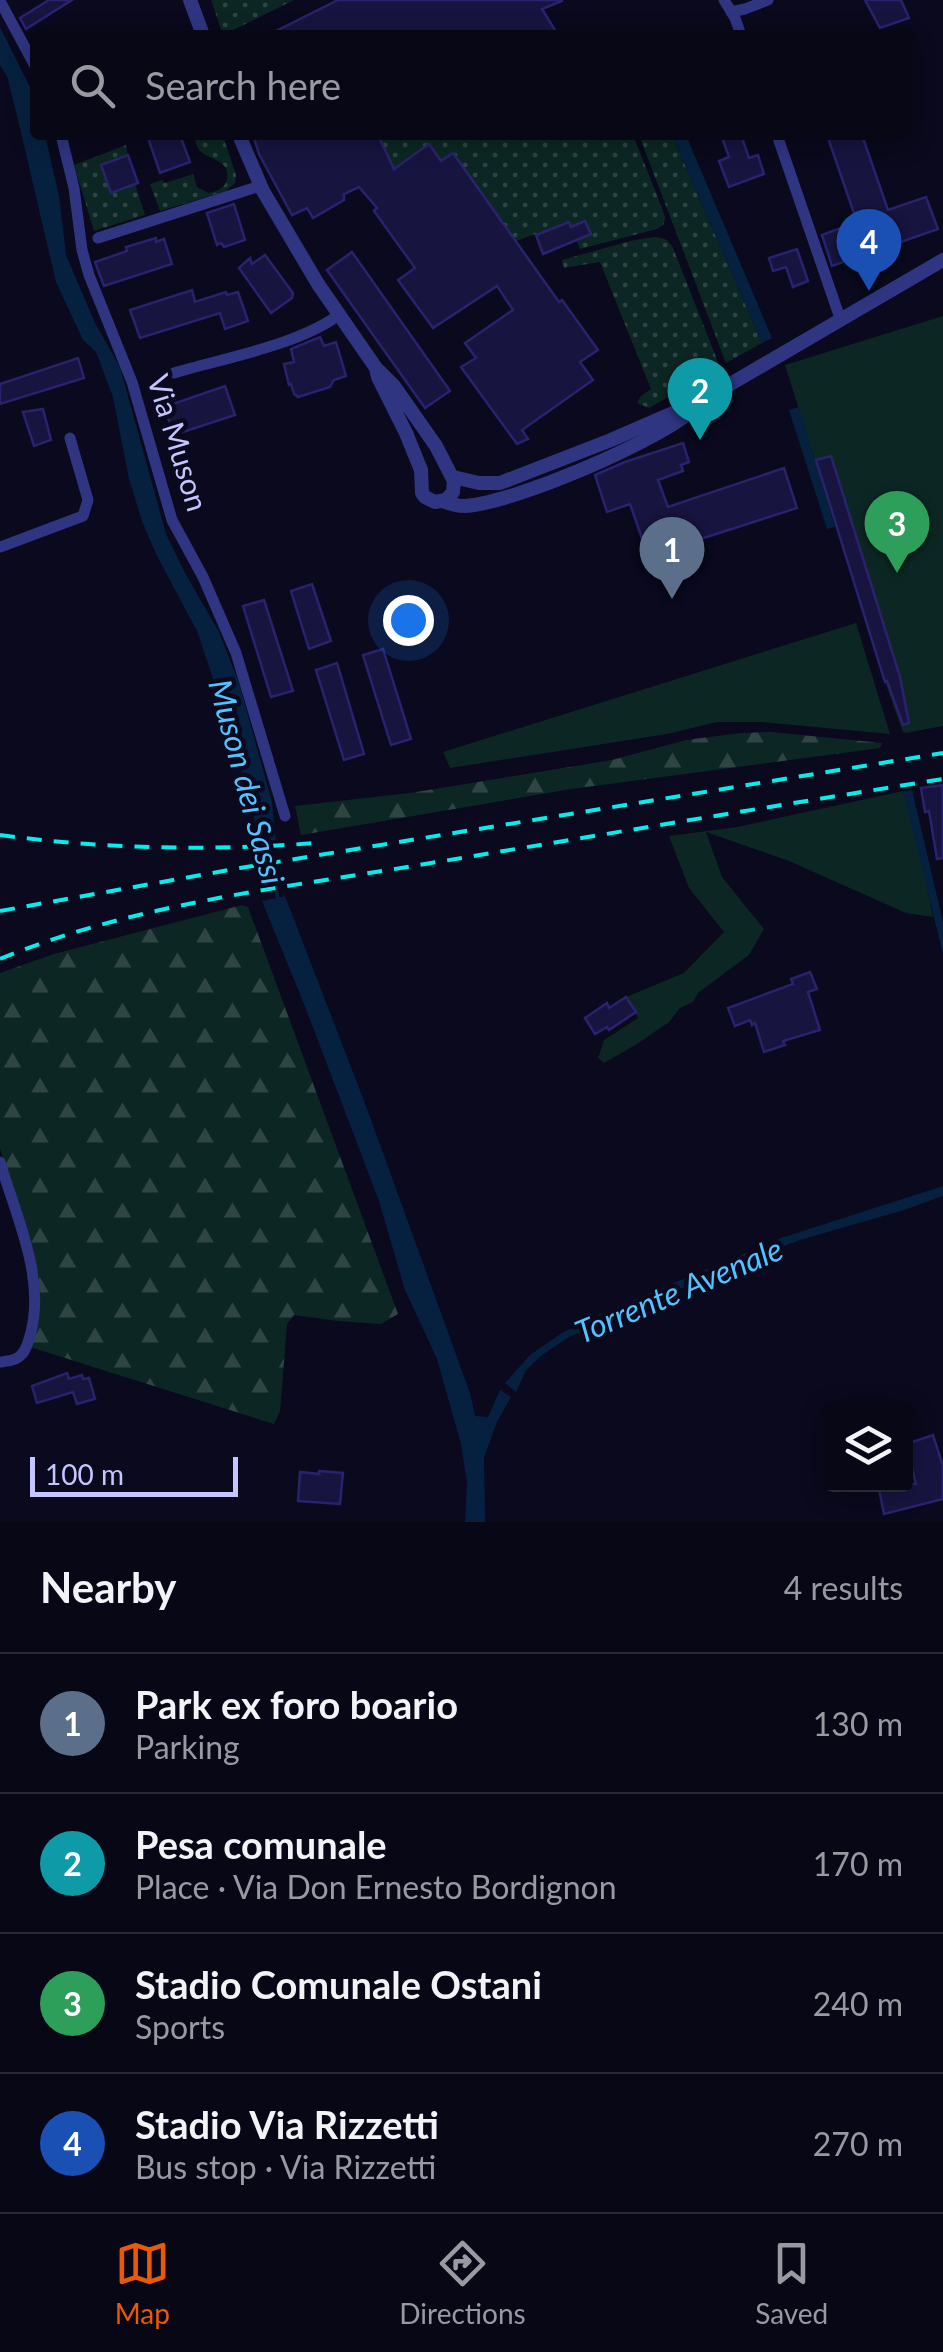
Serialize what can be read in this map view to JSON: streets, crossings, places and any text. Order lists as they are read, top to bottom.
{
  "streets": {
    "street": ["Via Muson"]
  },
  "water": ["Muson dei Sassi", "Torrente Avenale"],
  "scale_bar": "100 m",
  "page": {
    "search": "Search here",
    "pins": [
      "4",
      "2",
      "3",
      "1"
    ],
    "scale": "100 m",
    "heading": ["Nearby", "4 results"],
    "list": [
      {
        "mark": "1",
        "name": "Park ex foro boario",
        "note": "Parking",
        "value": "130 m"
      },
      {
        "mark": "2",
        "name": "Pesa comunale",
        "note": "Place · Via Don Ernesto Bordignon",
        "value": "170 m"
      },
      {
        "mark": "3",
        "name": "Stadio Comunale Ostani",
        "note": "Sports",
        "value": "240 m"
      },
      {
        "mark": "4",
        "name": "Stadio Via Rizzetti",
        "note": "Bus stop · Via Rizzetti",
        "value": "270 m"
      }
    ],
    "nav": ["Map", "Directions", "Saved"]
  }
}
